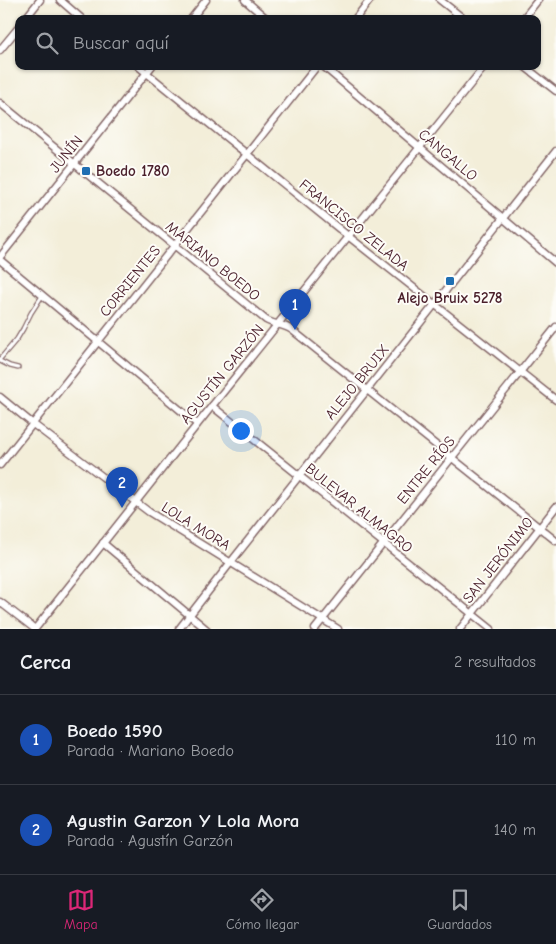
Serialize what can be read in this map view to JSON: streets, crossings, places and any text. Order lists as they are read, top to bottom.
{
  "streets": {
    "street": [
      "JUNÍN",
      "CANGALLO",
      "FRANCISCO ZELADA",
      "MARIANO BOEDO",
      "CORRIENTES",
      "AGUSTÍN GARZÓN",
      "ALEJO BRUIX",
      "ENTRE RÍOS",
      "BULEVAR ALMAGRO",
      "LOLA MORA",
      "SAN JERÓNIMO"
    ]
  },
  "crossings": [
    ["JUNÍN", "FRANCISCO ZELADA"],
    ["JUNÍN", "MARIANO BOEDO"],
    ["CANGALLO", "AGUSTÍN GARZÓN"],
    ["CANGALLO", "ALEJO BRUIX"],
    ["FRANCISCO ZELADA", "CORRIENTES"],
    ["FRANCISCO ZELADA", "AGUSTÍN GARZÓN"],
    ["FRANCISCO ZELADA", "ALEJO BRUIX"],
    ["FRANCISCO ZELADA", "ENTRE RÍOS"],
    ["MARIANO BOEDO", "CORRIENTES"],
    ["MARIANO BOEDO", "AGUSTÍN GARZÓN"],
    ["MARIANO BOEDO", "ALEJO BRUIX"],
    ["MARIANO BOEDO", "ENTRE RÍOS"],
    ["MARIANO BOEDO", "SAN JERÓNIMO"],
    ["CORRIENTES", "LOLA MORA"],
    ["AGUSTÍN GARZÓN", "BULEVAR ALMAGRO"],
    ["AGUSTÍN GARZÓN", "LOLA MORA"],
    ["ALEJO BRUIX", "BULEVAR ALMAGRO"],
    ["ALEJO BRUIX", "LOLA MORA"],
    ["ENTRE RÍOS", "BULEVAR ALMAGRO"],
    ["ENTRE RÍOS", "LOLA MORA"],
    ["BULEVAR ALMAGRO", "SAN JERÓNIMO"]
  ],
  "places": {
    "transit": ["Boedo 1780", "Alejo Bruix 5278"]
  },
  "page": {
    "search": "Buscar aquí",
    "pins": ["1", "2"],
    "heading": ["Cerca", "2 resultados"],
    "list": [
      {
        "mark": "1",
        "name": "Boedo 1590",
        "note": "Parada · Mariano Boedo",
        "value": "110 m"
      },
      {
        "mark": "2",
        "name": "Agustin Garzon Y Lola Mora",
        "note": "Parada · Agustín Garzón",
        "value": "140 m"
      }
    ],
    "nav": ["Mapa", "Cómo llegar", "Guardados"]
  }
}
